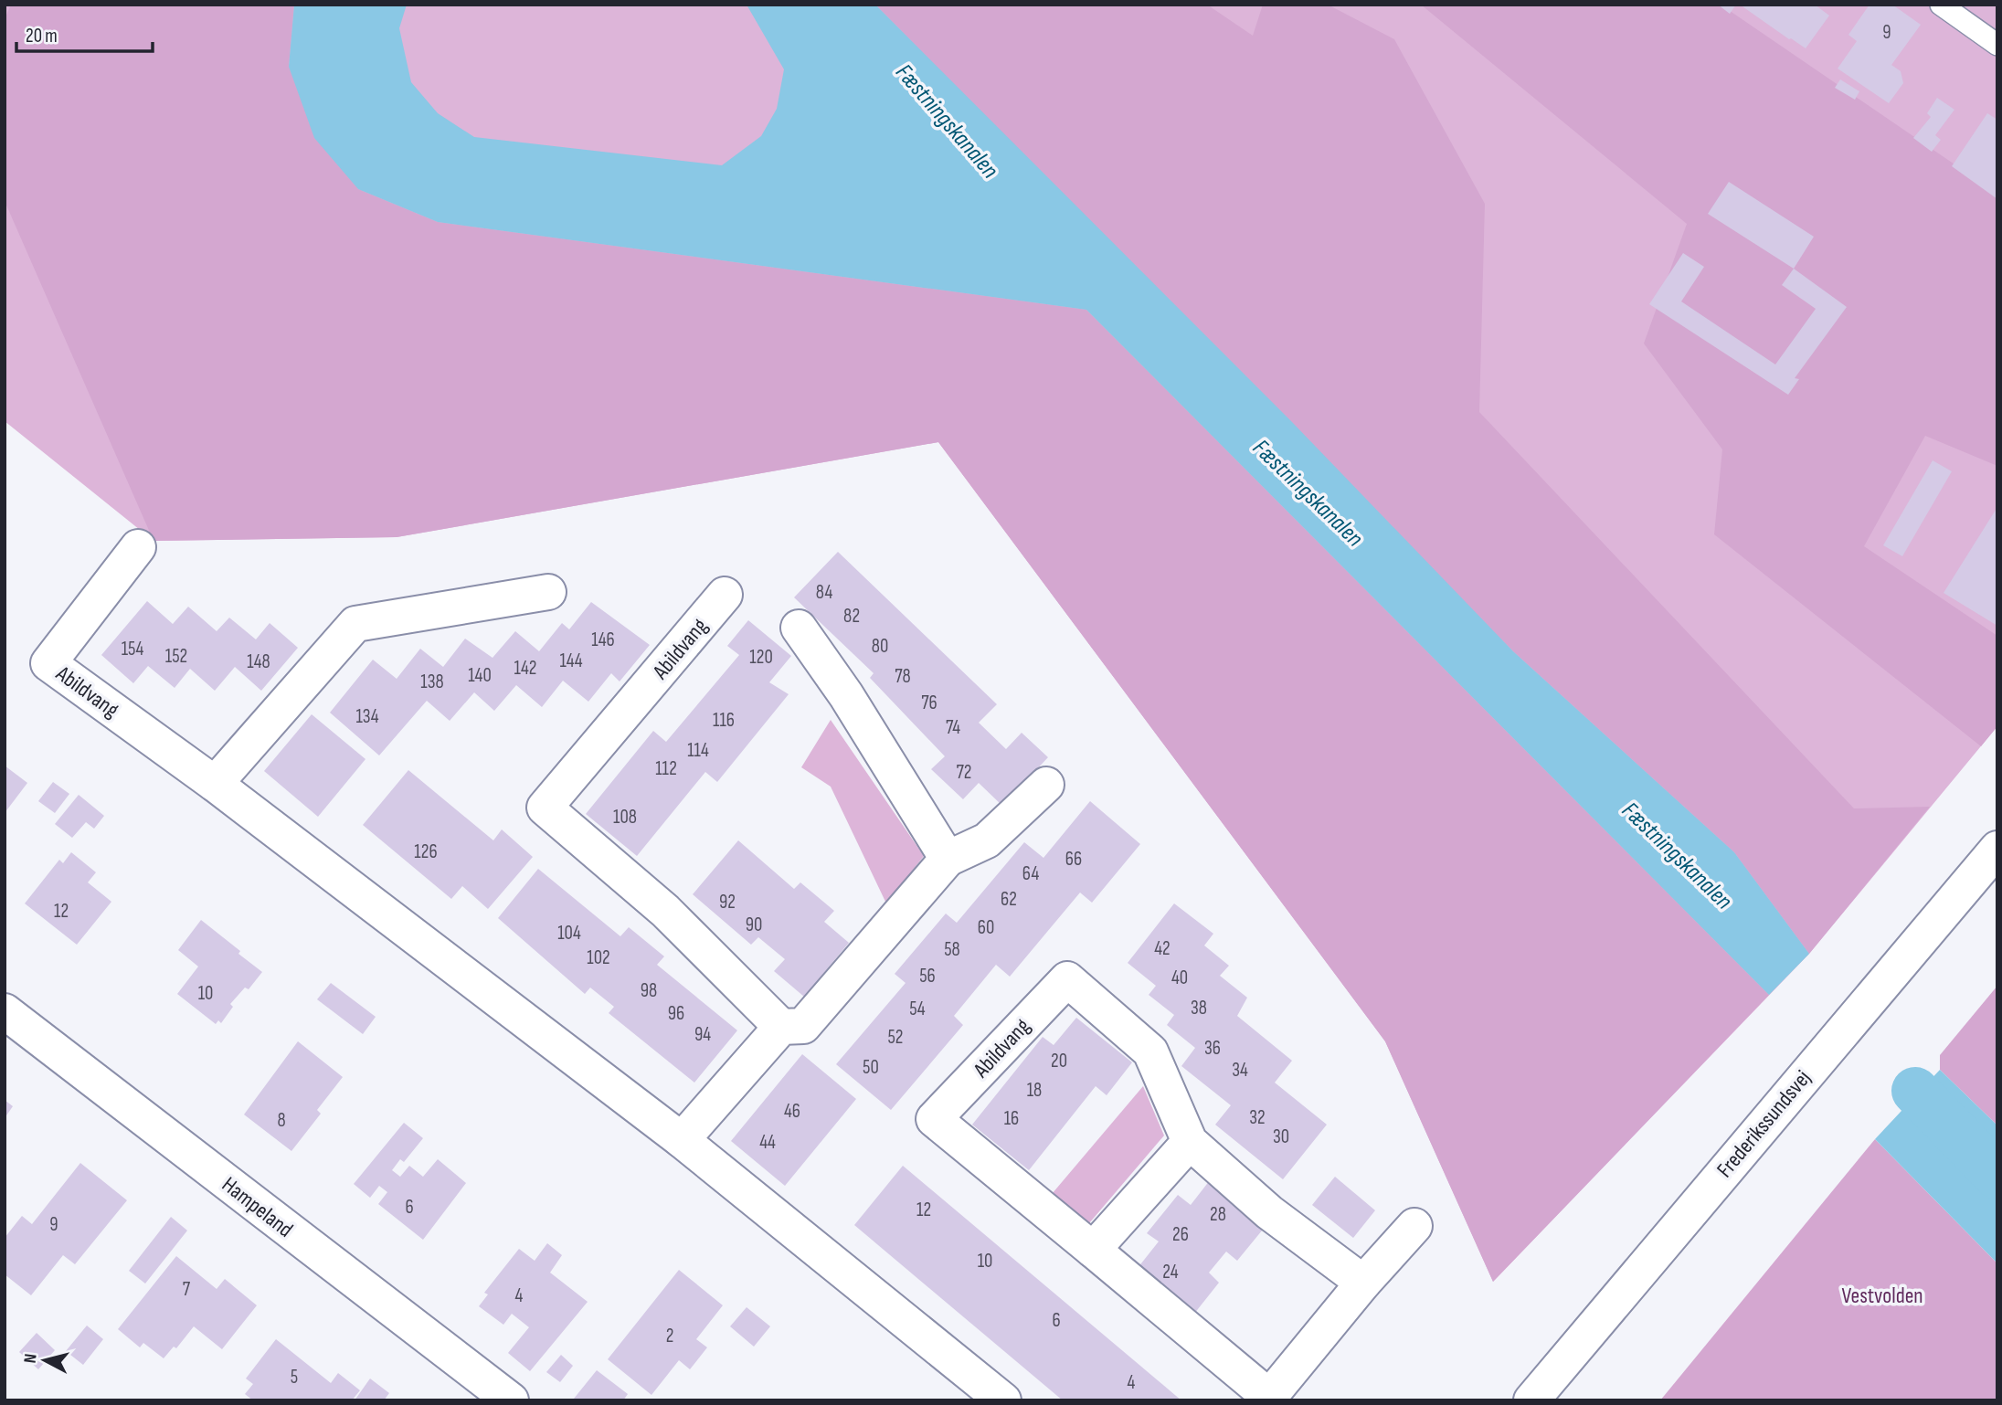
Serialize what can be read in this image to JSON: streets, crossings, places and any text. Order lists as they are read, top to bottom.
{
  "streets": {
    "street": ["Abildvang", "Frederikssundsvej", "Hampeland"]
  },
  "water": ["Fæstningskanalen"],
  "parks": ["Vestvolden"],
  "house_numbers": [
    "9",
    "84",
    "82",
    "146",
    "80",
    "154",
    "152",
    "120",
    "144",
    "148",
    "142",
    "140",
    "78",
    "138",
    "76",
    "134",
    "116",
    "74",
    "114",
    "112",
    "72",
    "108",
    "126",
    "66",
    "64",
    "62",
    "92",
    "12",
    "90",
    "60",
    "104",
    "42",
    "58",
    "102",
    "56",
    "40",
    "98",
    "10",
    "38",
    "54",
    "96",
    "94",
    "52",
    "36",
    "20",
    "50",
    "34",
    "18",
    "46",
    "32",
    "16",
    "8",
    "30",
    "44",
    "6",
    "12",
    "28",
    "9",
    "26",
    "10",
    "24",
    "7",
    "4",
    "6",
    "2",
    "5",
    "4"
  ],
  "scale_bar": "20 m",
  "north": "left"
}
